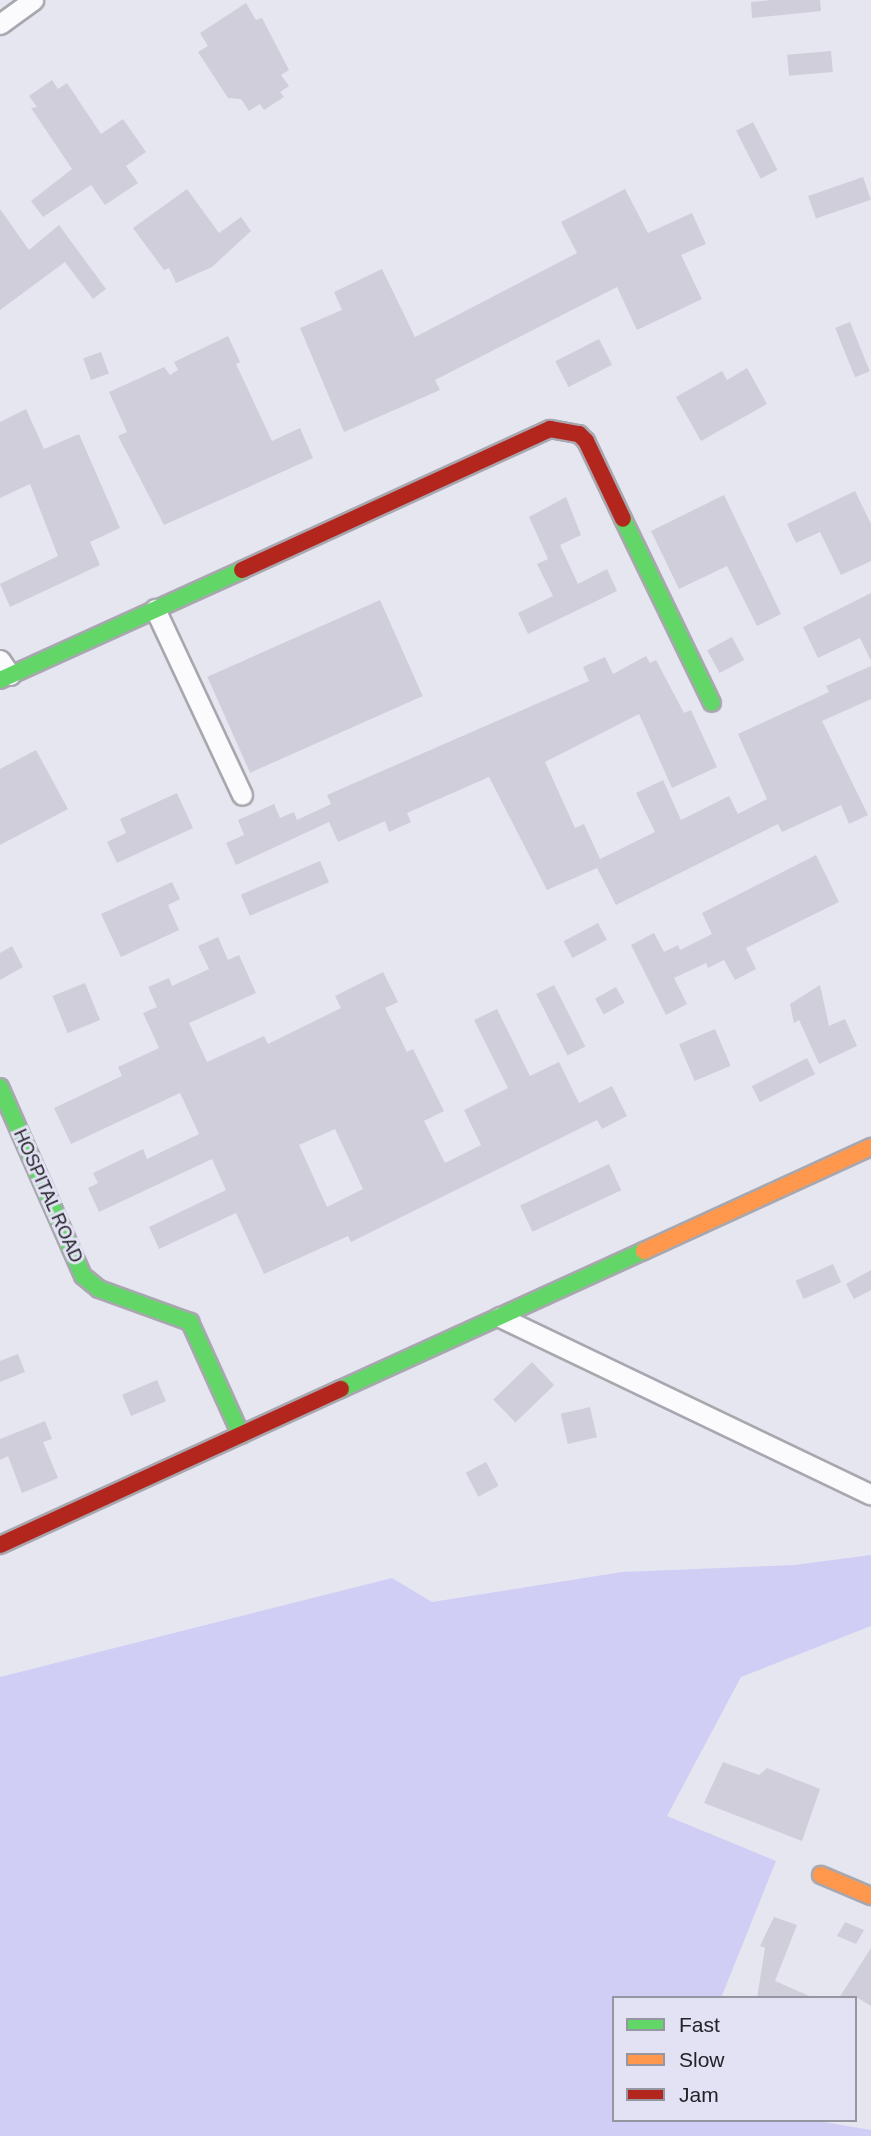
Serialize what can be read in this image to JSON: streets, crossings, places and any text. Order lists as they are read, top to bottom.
{
  "streets": {
    "street": ["HOSPITAL ROAD"]
  },
  "legend": ["Fast", "Slow", "Jam"]
}
